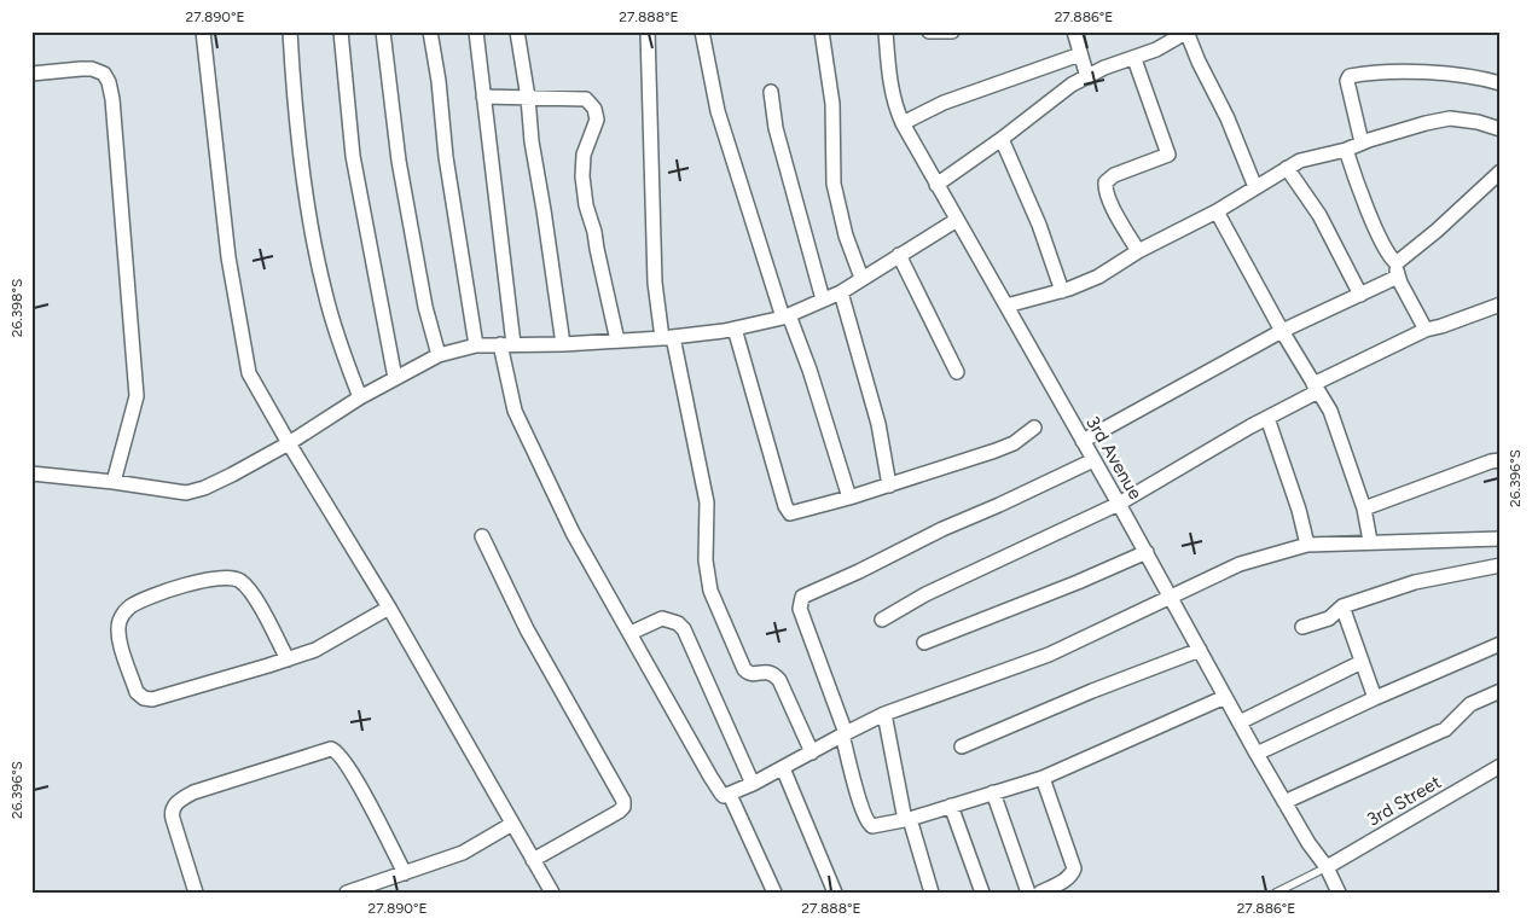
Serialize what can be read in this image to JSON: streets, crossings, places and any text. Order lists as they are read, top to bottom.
{
  "streets": {
    "street": ["3rd Avenue", "3rd Street"]
  },
  "crossings": [
    ["3rd Avenue", "3rd Street"]
  ],
  "coordinates": [
    "27.890°E",
    "27.888°E",
    "27.886°E",
    "26.398°S",
    "26.396°S"
  ]
}
